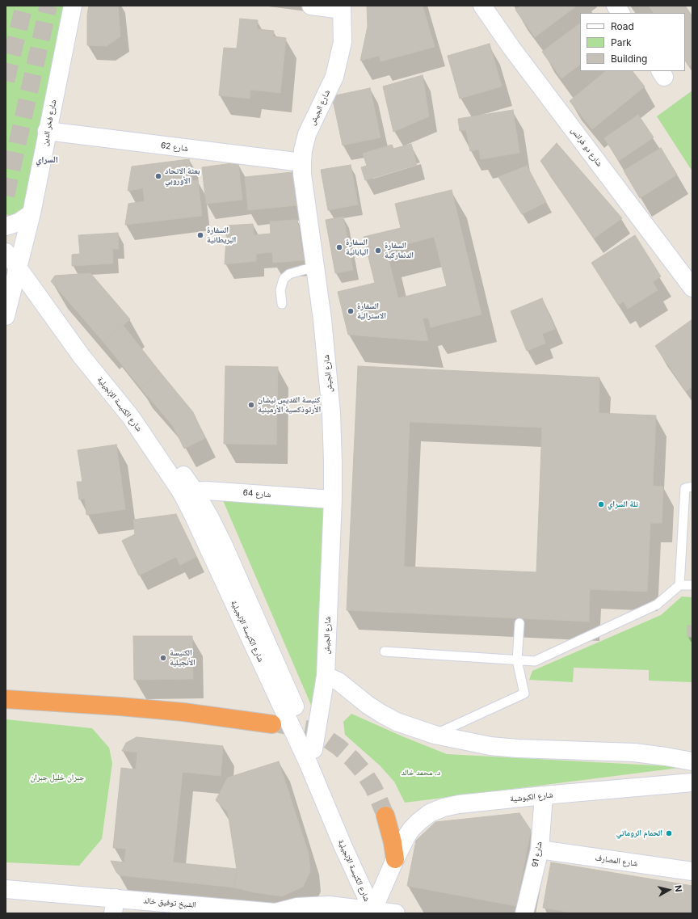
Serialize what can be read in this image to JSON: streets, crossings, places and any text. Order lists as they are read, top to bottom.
{
  "streets": {
    "street": [
      "شارع الجيش",
      "شارع فخر الدين",
      "شارع 62",
      "شارع دو فرانس",
      "شارع الكنيسة الإنجيلية",
      "شارع 64",
      "شارع الكبوشية",
      "شارع 91",
      "شارع المصارف",
      "الشيخ توفيق خالد"
    ]
  },
  "crossings": [
    ["شارع الجيش", "شارع 62"],
    ["شارع الجيش", "شارع الكنيسة الإنجيلية"],
    ["شارع الجيش", "شارع 64"],
    ["شارع فخر الدين", "شارع 62"],
    ["شارع فخر الدين", "شارع الكنيسة الإنجيلية"],
    ["شارع الكنيسة الإنجيلية", "شارع 64"],
    ["شارع الكنيسة الإنجيلية", "شارع الكبوشية"],
    ["شارع الكنيسة الإنجيلية", "الشيخ توفيق خالد"],
    ["شارع الكبوشية", "شارع 91"],
    ["شارع الكبوشية", "الشيخ توفيق خالد"],
    ["شارع 91", "شارع المصارف"]
  ],
  "districts": ["السراي"],
  "parks": ["د. محمد خالد", "جبران خليل جبران"],
  "places": [
    "بعثة الاتحاد الأوروبي",
    "السفارة البريطانية",
    "السفارة اليابانية",
    "السفارة الدنماركية",
    "السفارة الاسترالية",
    "كنيسة القديس نيشان الأرثوذكسية الأرمينية",
    "تلة السراي",
    "الكنيسة الأنجيلية",
    "الحمام الروماني"
  ],
  "legend": ["Road", "Park", "Building"],
  "north": "right"
}
